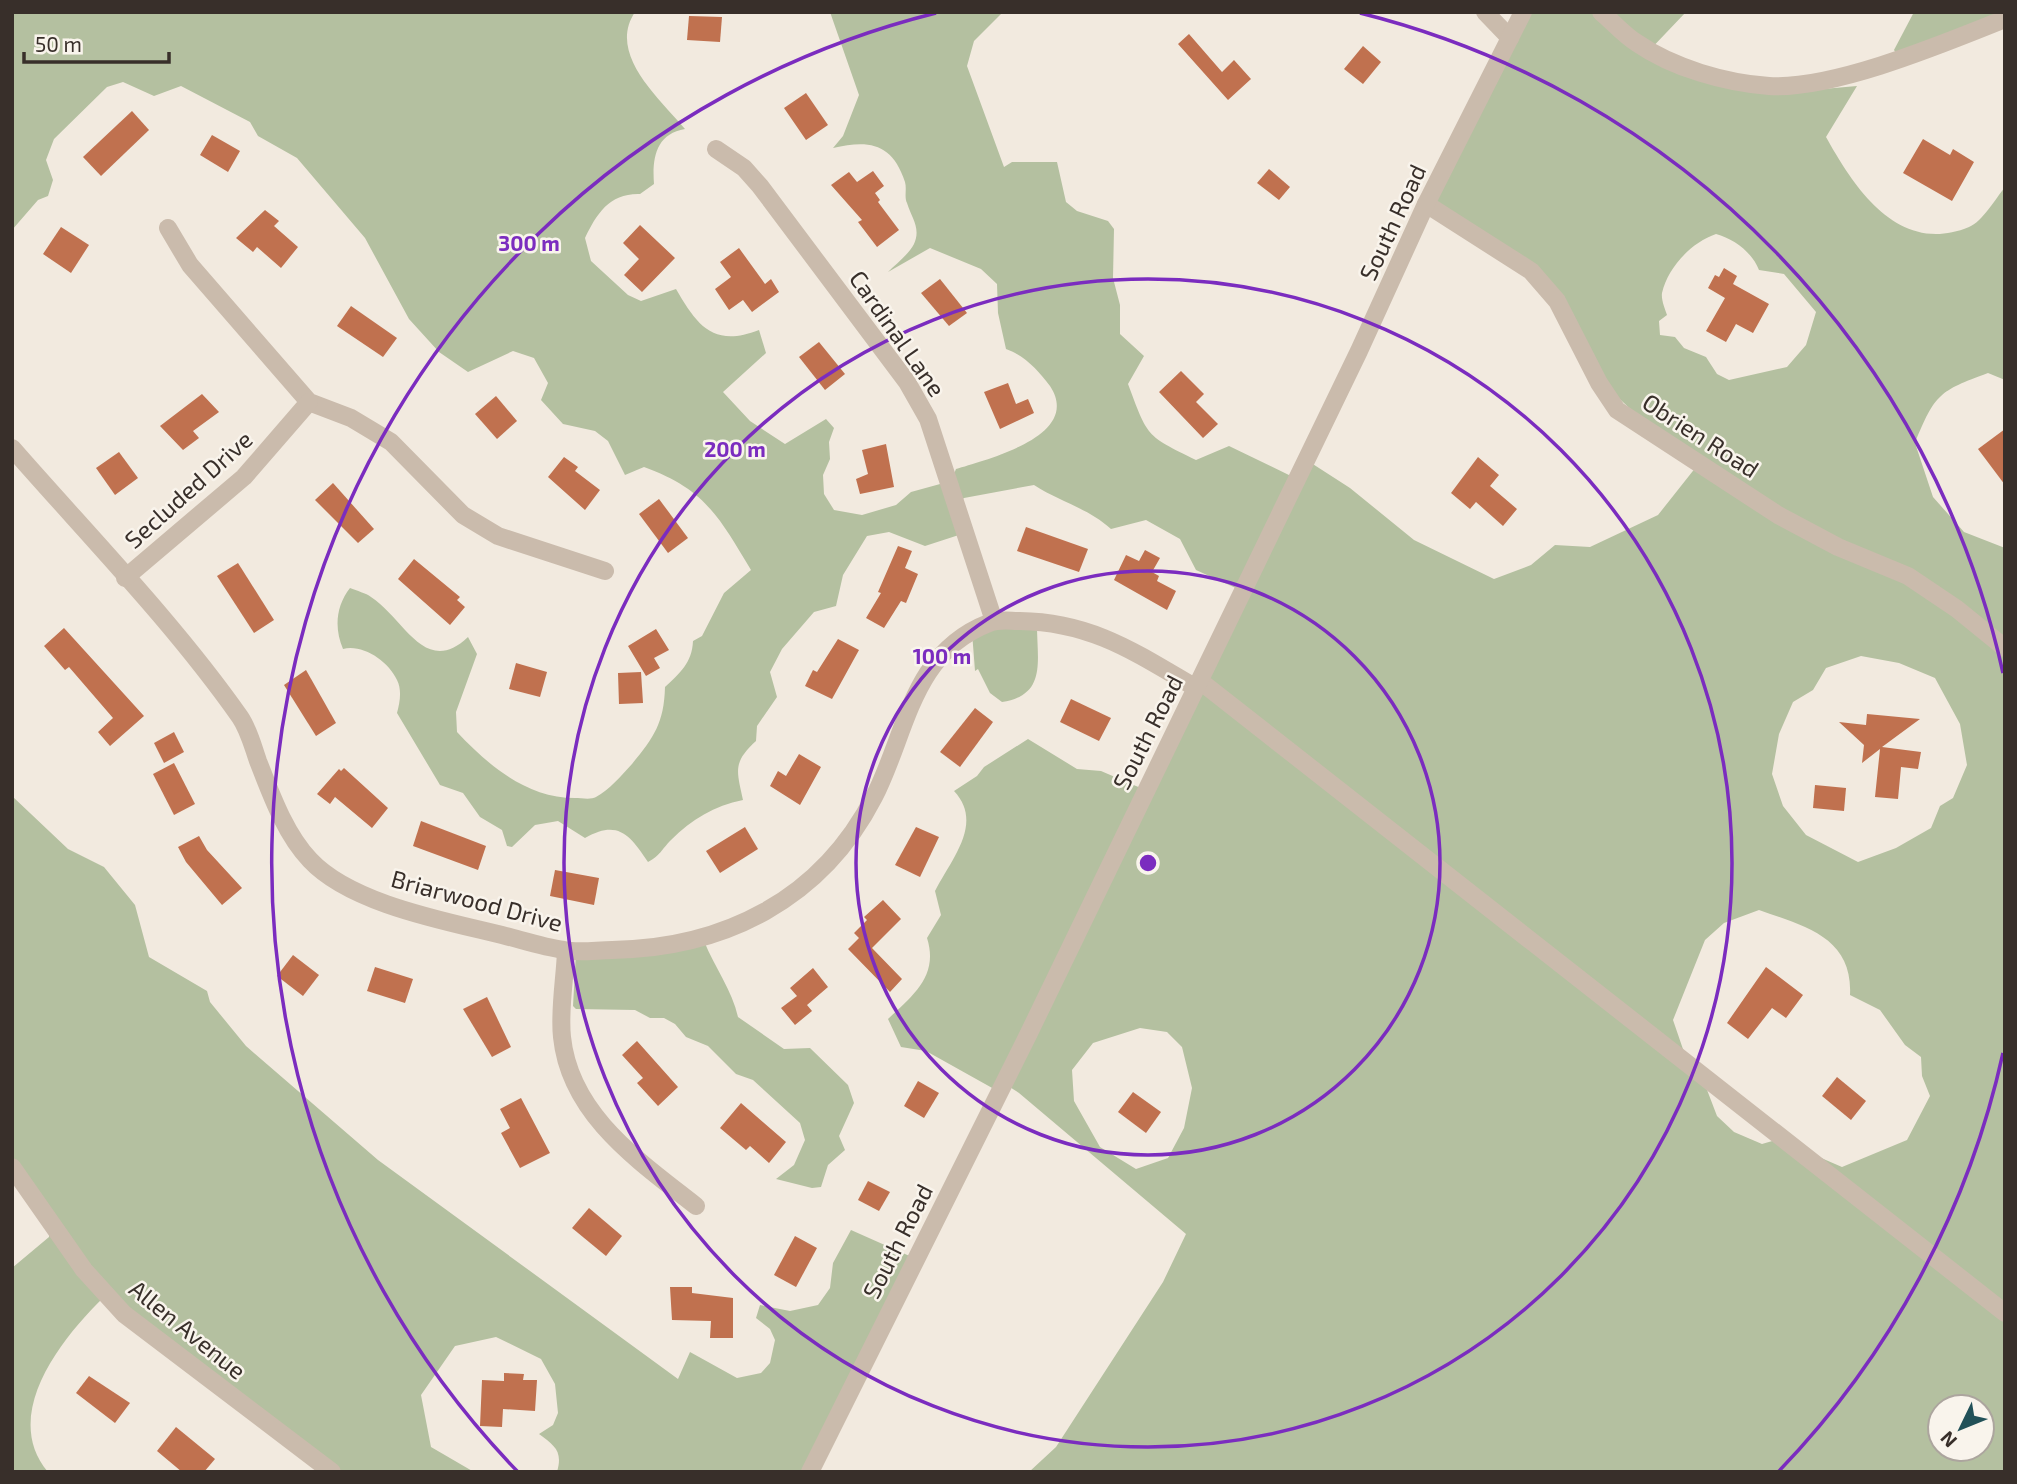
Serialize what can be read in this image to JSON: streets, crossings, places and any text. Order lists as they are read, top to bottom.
{
  "streets": {
    "street": [
      "South Road",
      "Cardinal Lane",
      "Obrien Road",
      "Secluded Drive",
      "Briarwood Drive",
      "Allen Avenue"
    ]
  },
  "crossings": [
    ["South Road", "Obrien Road"],
    ["Cardinal Lane", "Briarwood Drive"],
    ["Secluded Drive", "Briarwood Drive"]
  ],
  "scale_bar": "50 m",
  "north": "bottom left",
  "rings": ["300 m", "200 m", "100 m"]
}
